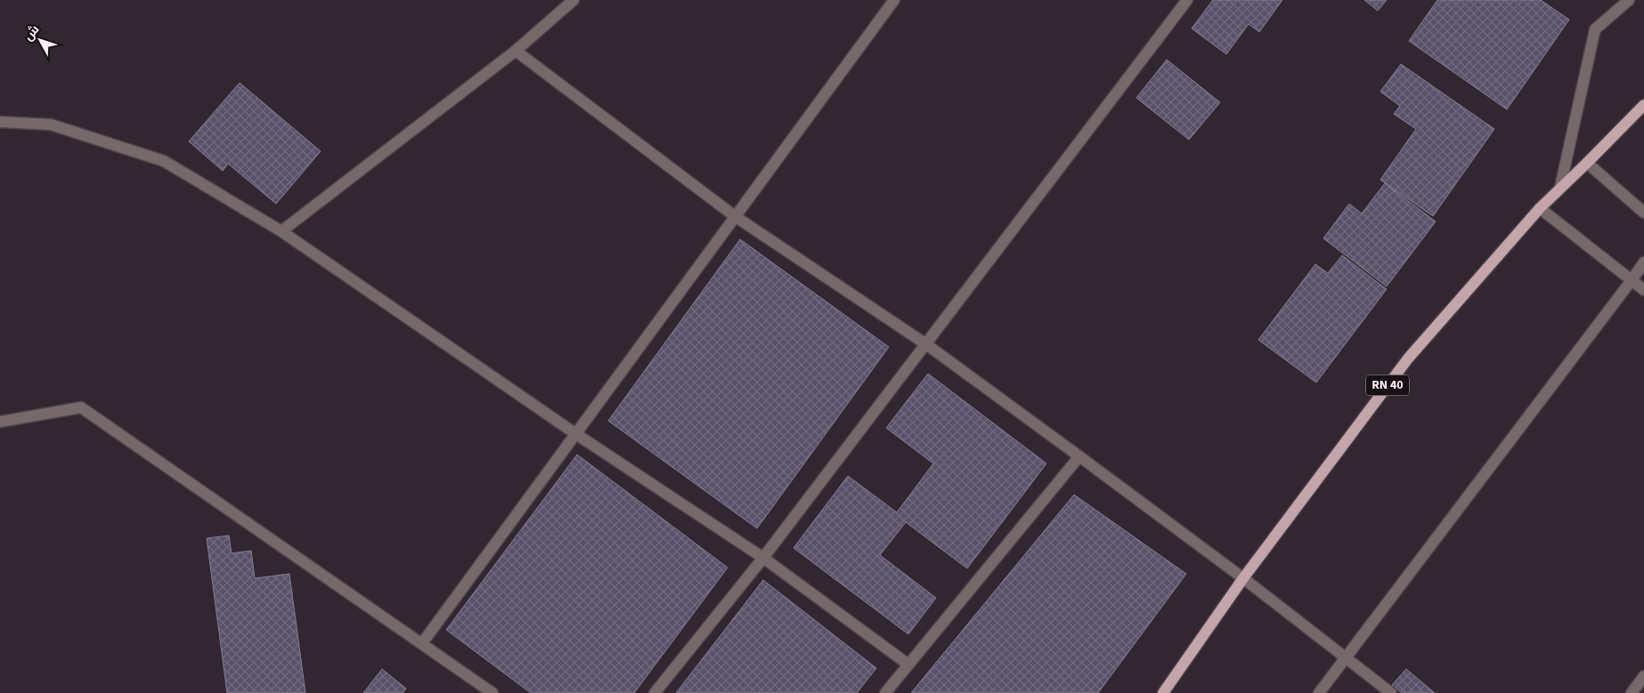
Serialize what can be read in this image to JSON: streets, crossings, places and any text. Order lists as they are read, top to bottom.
{
  "streets": {
    "main road": ["RN 40"]
  },
  "north": "top left"
}
